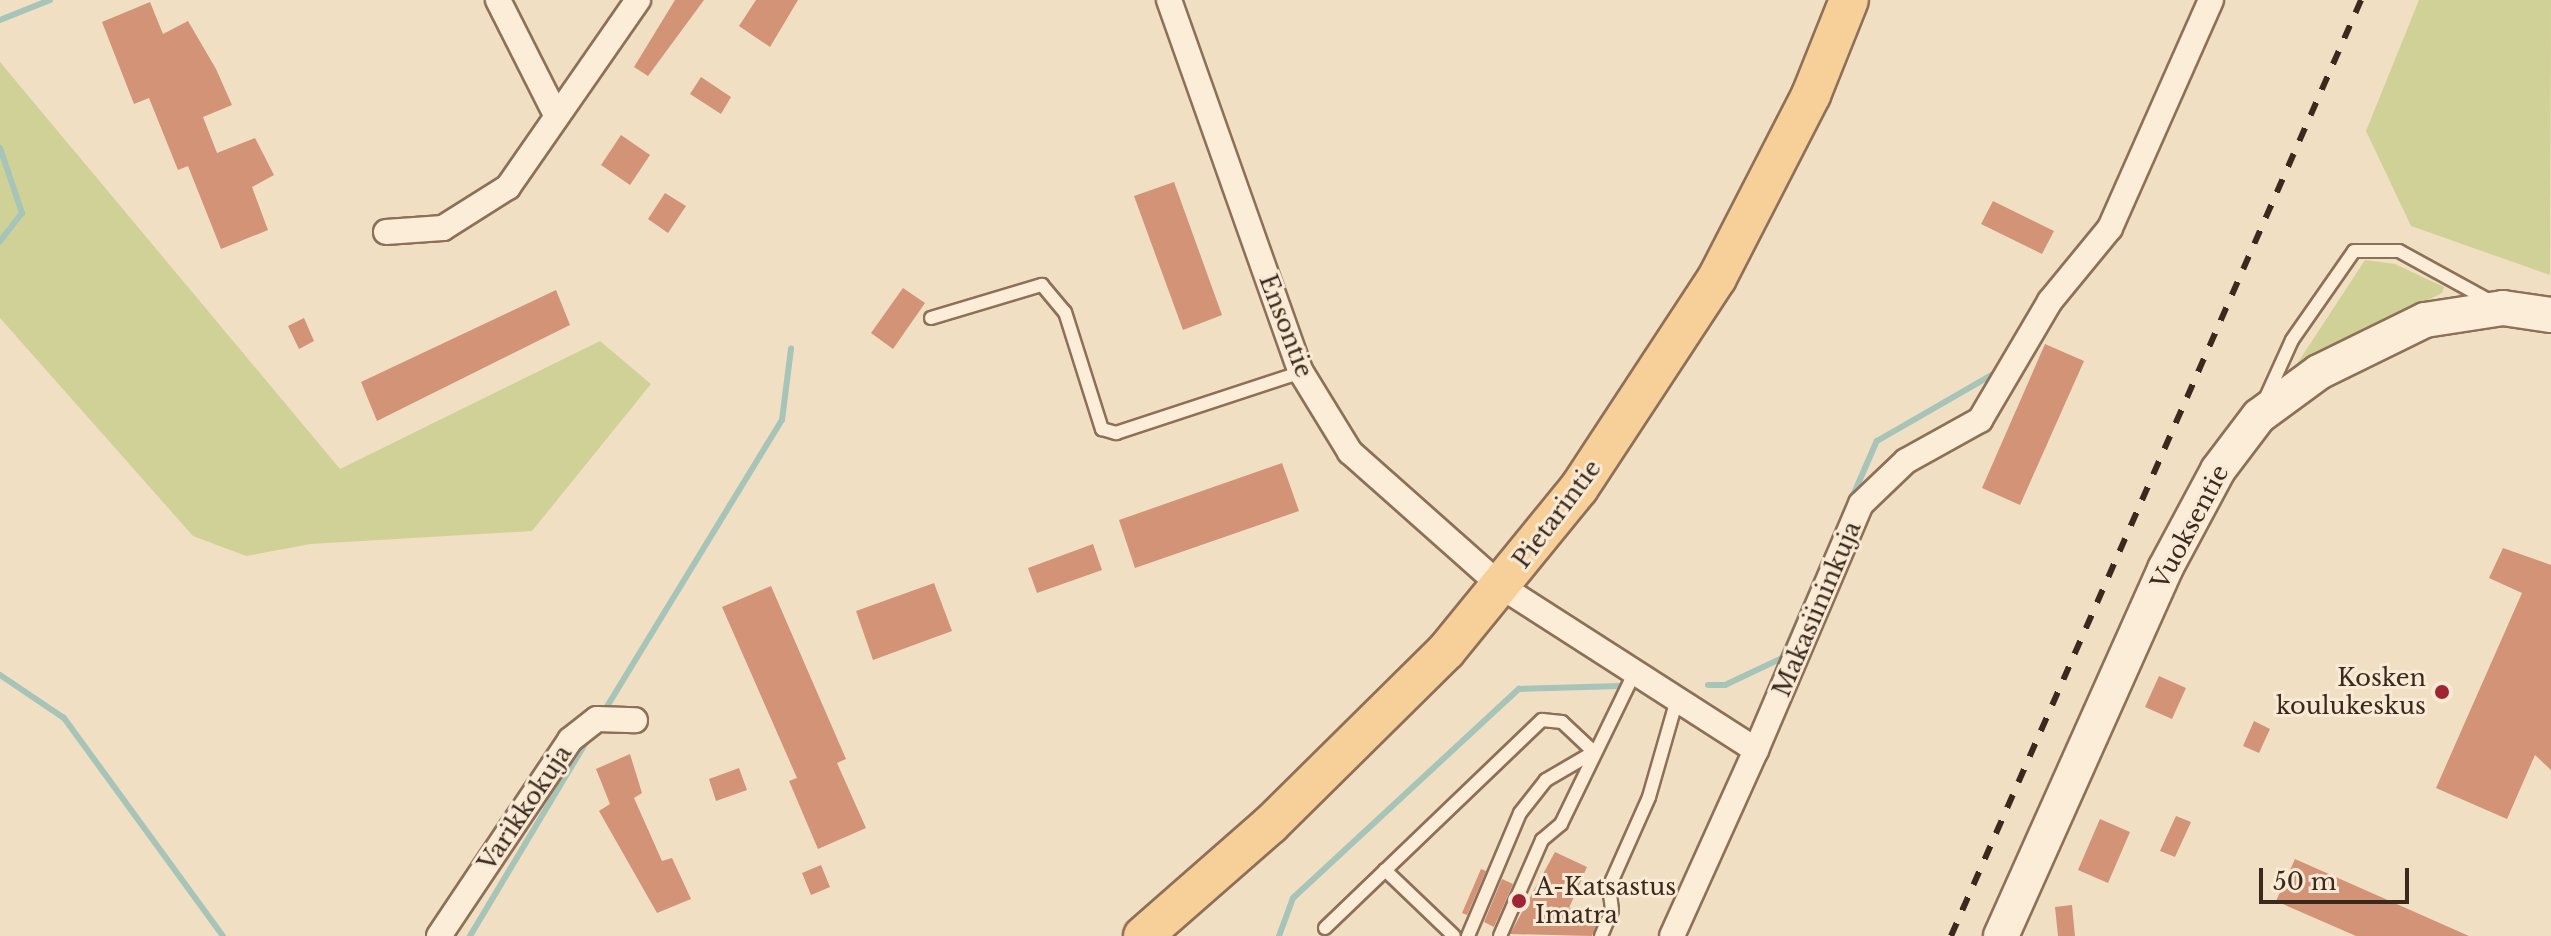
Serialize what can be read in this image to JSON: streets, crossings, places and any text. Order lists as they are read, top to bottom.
{
  "streets": {
    "main road": ["Pietarintie"],
    "street": [
      "Ensontie",
      "Vuoksentie",
      "Makasiininkuja",
      "Varikkokuja"
    ]
  },
  "crossings": [
    ["Ensontie", "Pietarintie"]
  ],
  "places": ["Kosken koulukeskus", "A-Katsastus Imatra"],
  "scale_bar": "50 m"
}
